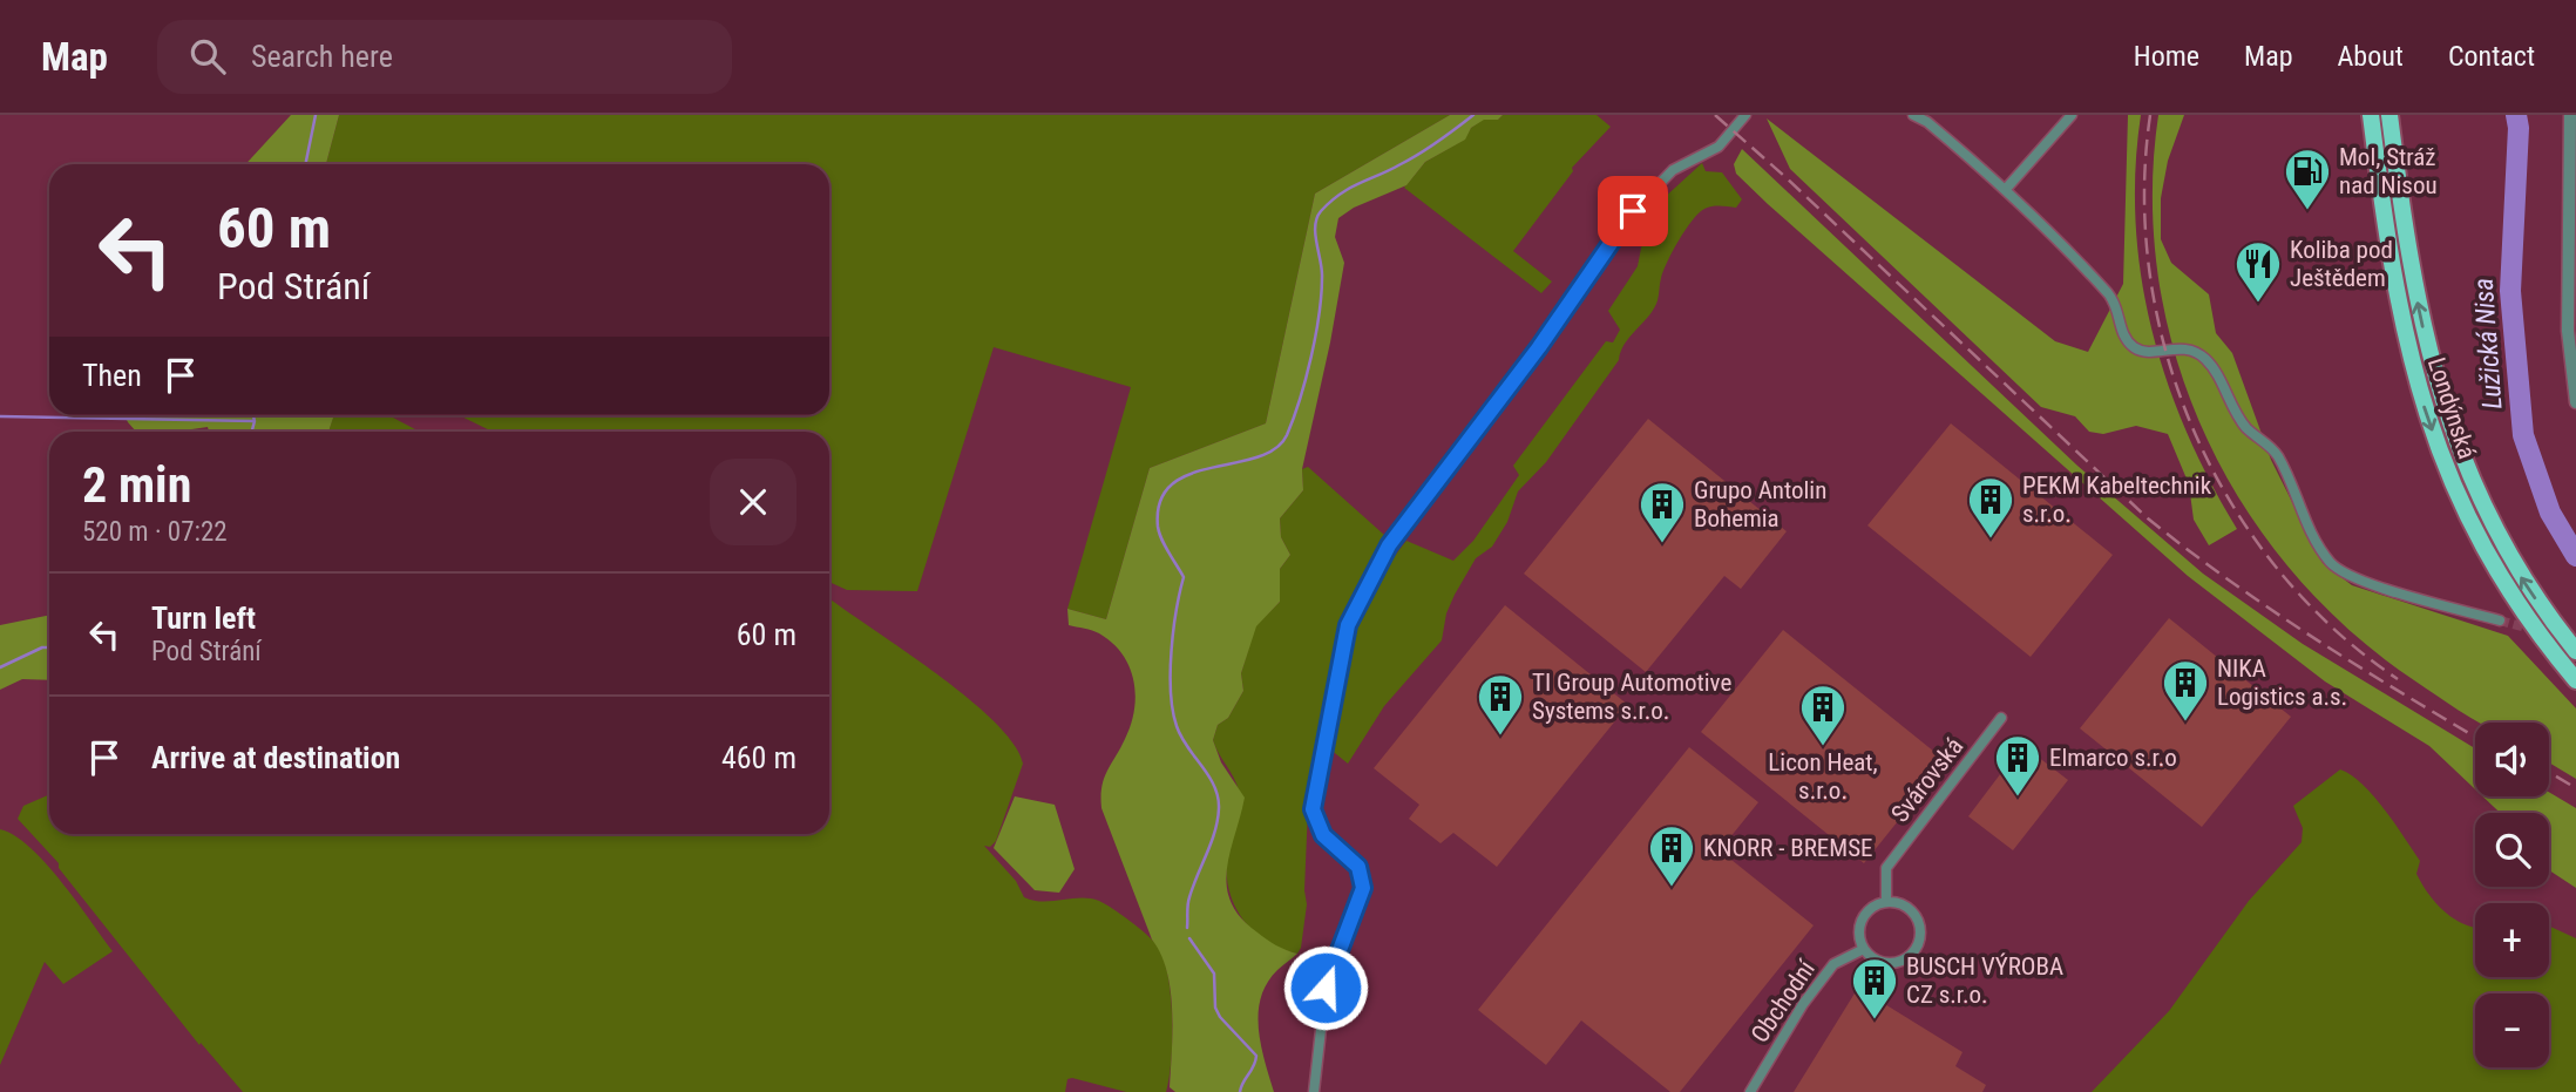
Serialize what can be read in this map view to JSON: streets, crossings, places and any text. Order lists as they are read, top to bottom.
{
  "streets": {
    "highway": ["Londýnská"],
    "street": ["Svárovská", "Obchodní"]
  },
  "crossings": [
    ["Svárovská", "Obchodní"]
  ],
  "water": ["Lužická Nisa"],
  "places": {
    "fuel station": ["Mol, Stráž nad Nisou"],
    "restaurant": ["Koliba pod Ještědem"],
    "building": [
      "PEKM Kabeltechnik s.r.o.",
      "Grupo Antolin Bohemia",
      "NIKA Logistics a.s.",
      "TI Group Automotive Systems s.r.o.",
      "Licon Heat, s.r.o.",
      "Elmarco s.r.o",
      "KNORR - BREMSE",
      "BUSCH VÝROBA CZ s.r.o."
    ]
  },
  "page": {
    "header": "Map",
    "search": "Search here",
    "nav": [
      "Home",
      "Map",
      "About",
      "Contact"
    ],
    "turn": ["60 m", "Pod Strání"],
    "then": "Then",
    "heading": ["2 min", "520 m · 07:22"],
    "list": [
      {
        "name": "Turn left",
        "note": "Pod Strání",
        "value": "60 m"
      },
      {
        "name": "Arrive at destination",
        "value": "460 m"
      }
    ],
    "map_buttons": ["+", "−"]
  }
}
